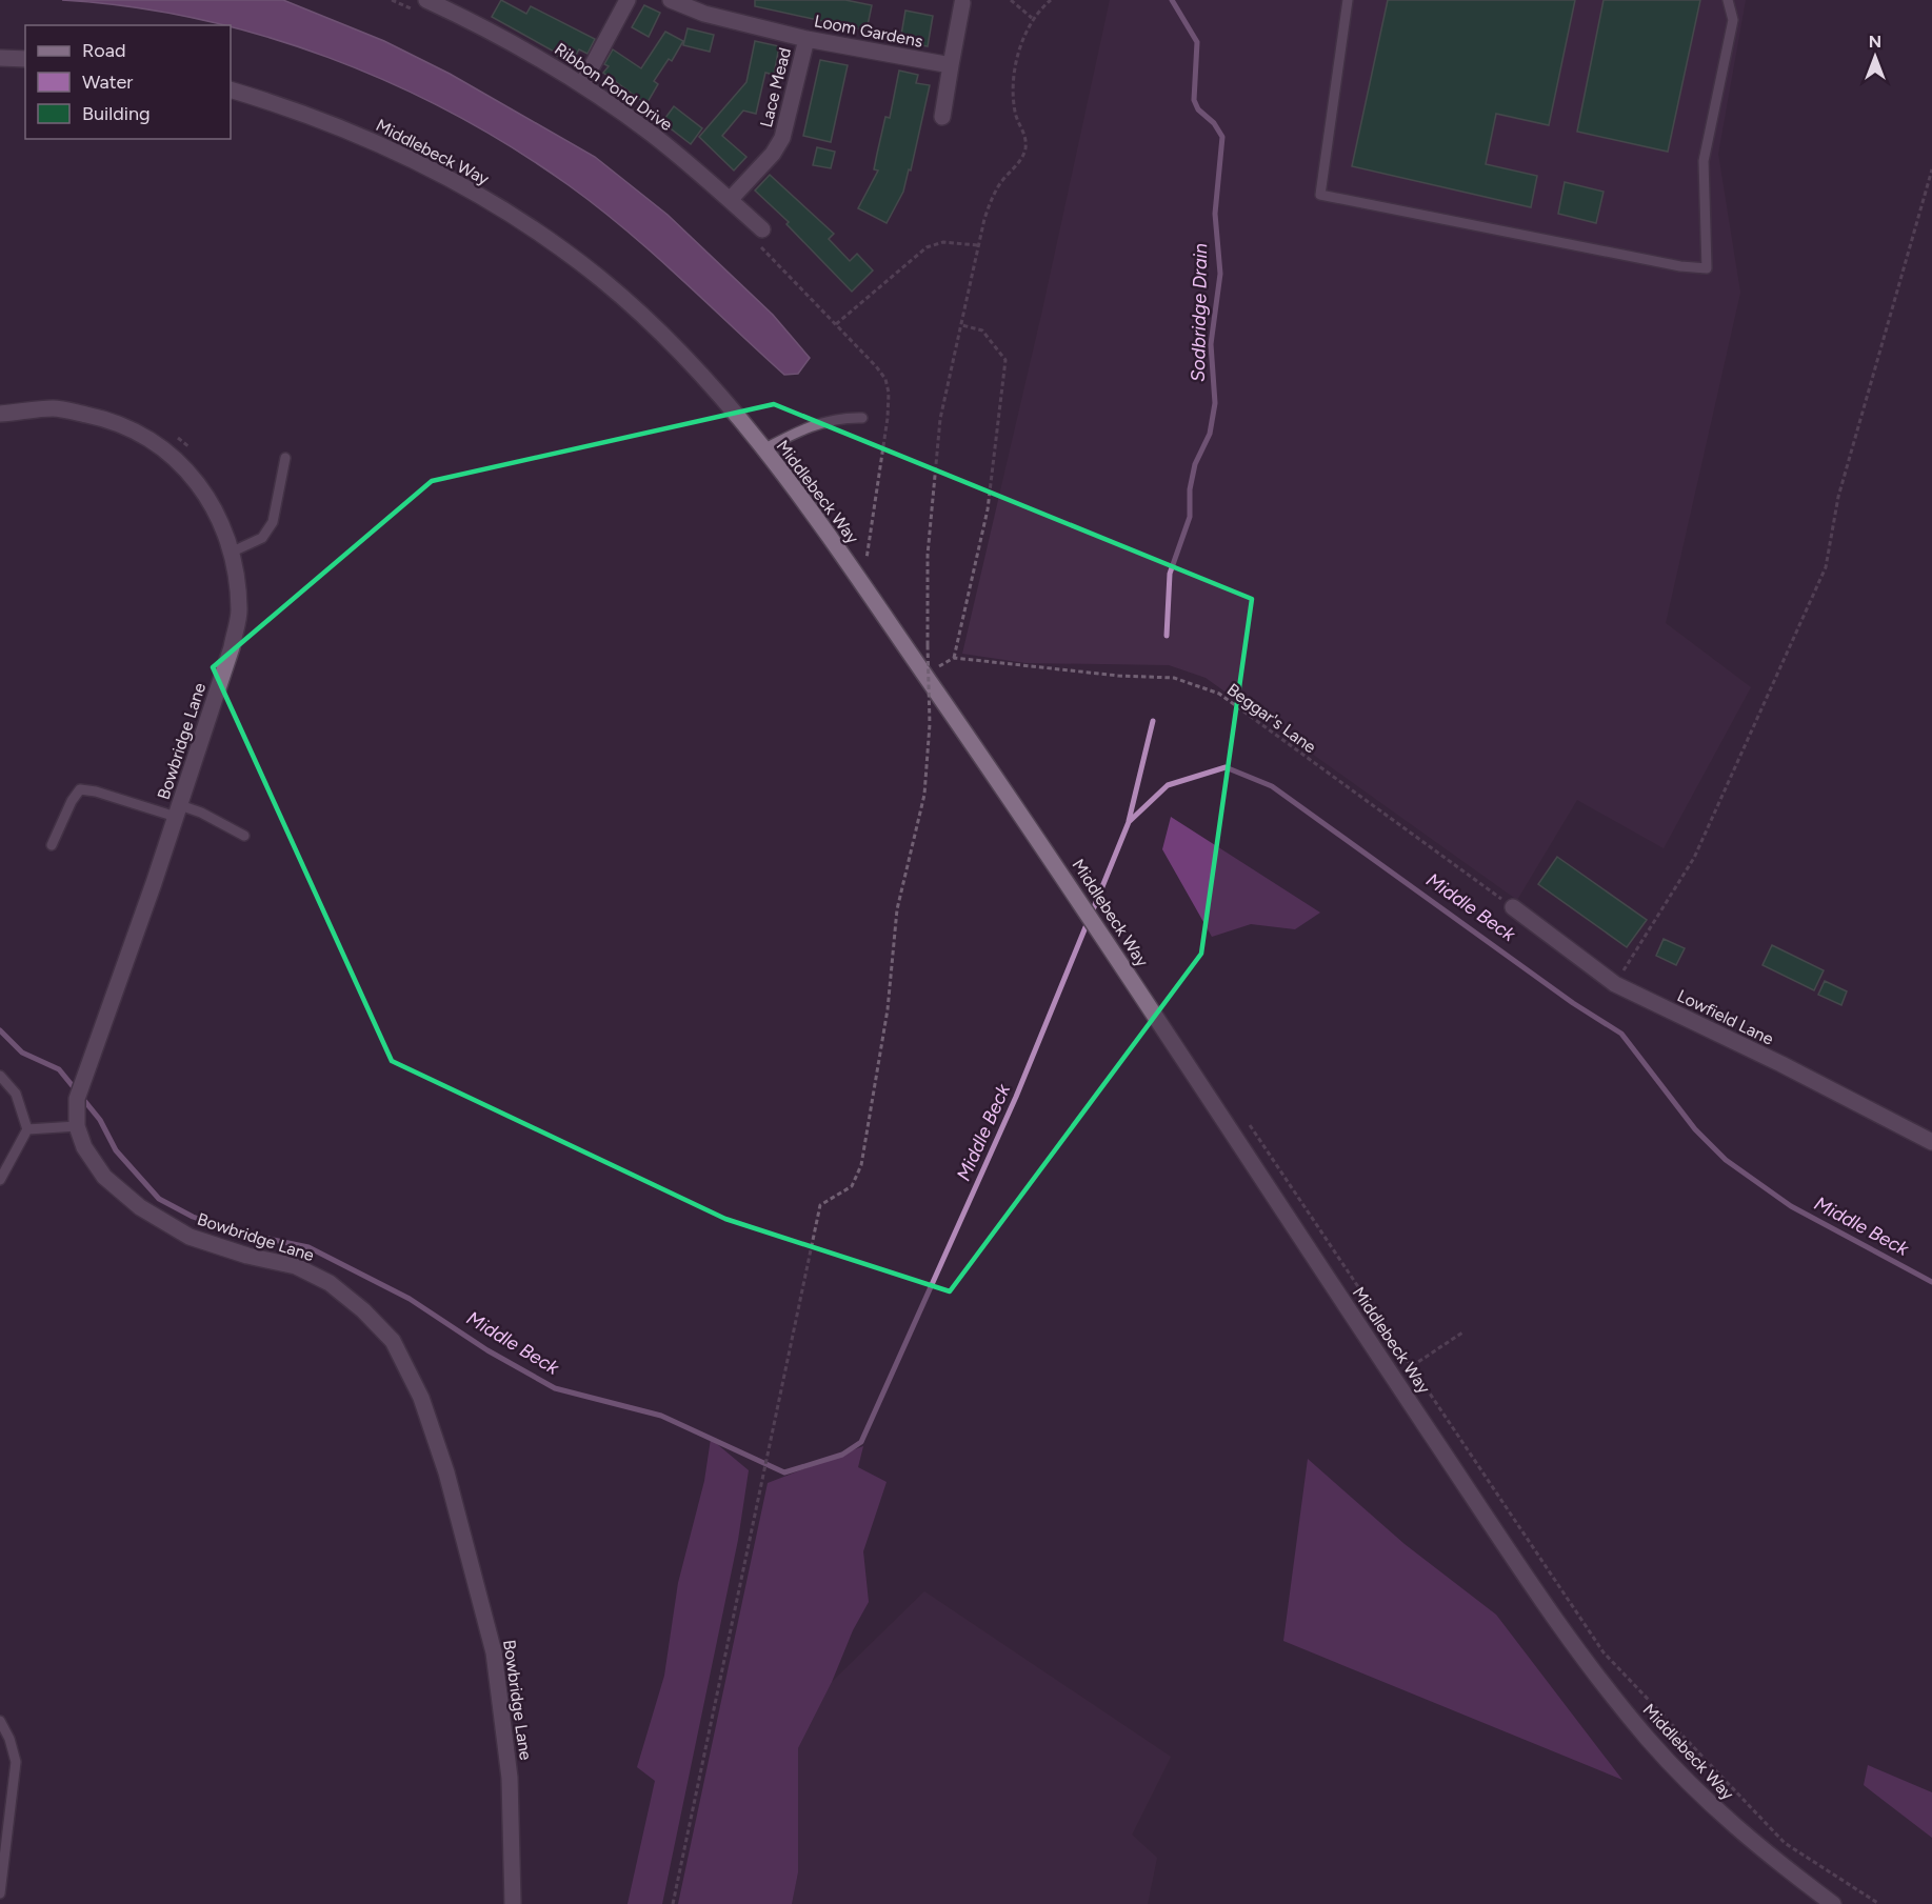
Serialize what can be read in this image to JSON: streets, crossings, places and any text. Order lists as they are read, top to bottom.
{
  "streets": {
    "street": [
      "Loom Gardens",
      "Ribbon Pond Drive",
      "Lace Mead",
      "Middlebeck Way",
      "Bowbridge Lane",
      "Lowfield Lane"
    ],
    "path": ["Beggar's Lane"]
  },
  "crossings": [
    ["Loom Gardens", "Lace Mead"],
    ["Ribbon Pond Drive", "Lace Mead"],
    ["Beggar's Lane", "Lowfield Lane"]
  ],
  "water": ["Sodbridge Drain", "Middle Beck"],
  "legend": ["Road", "Water", "Building"],
  "north": "top"
}
